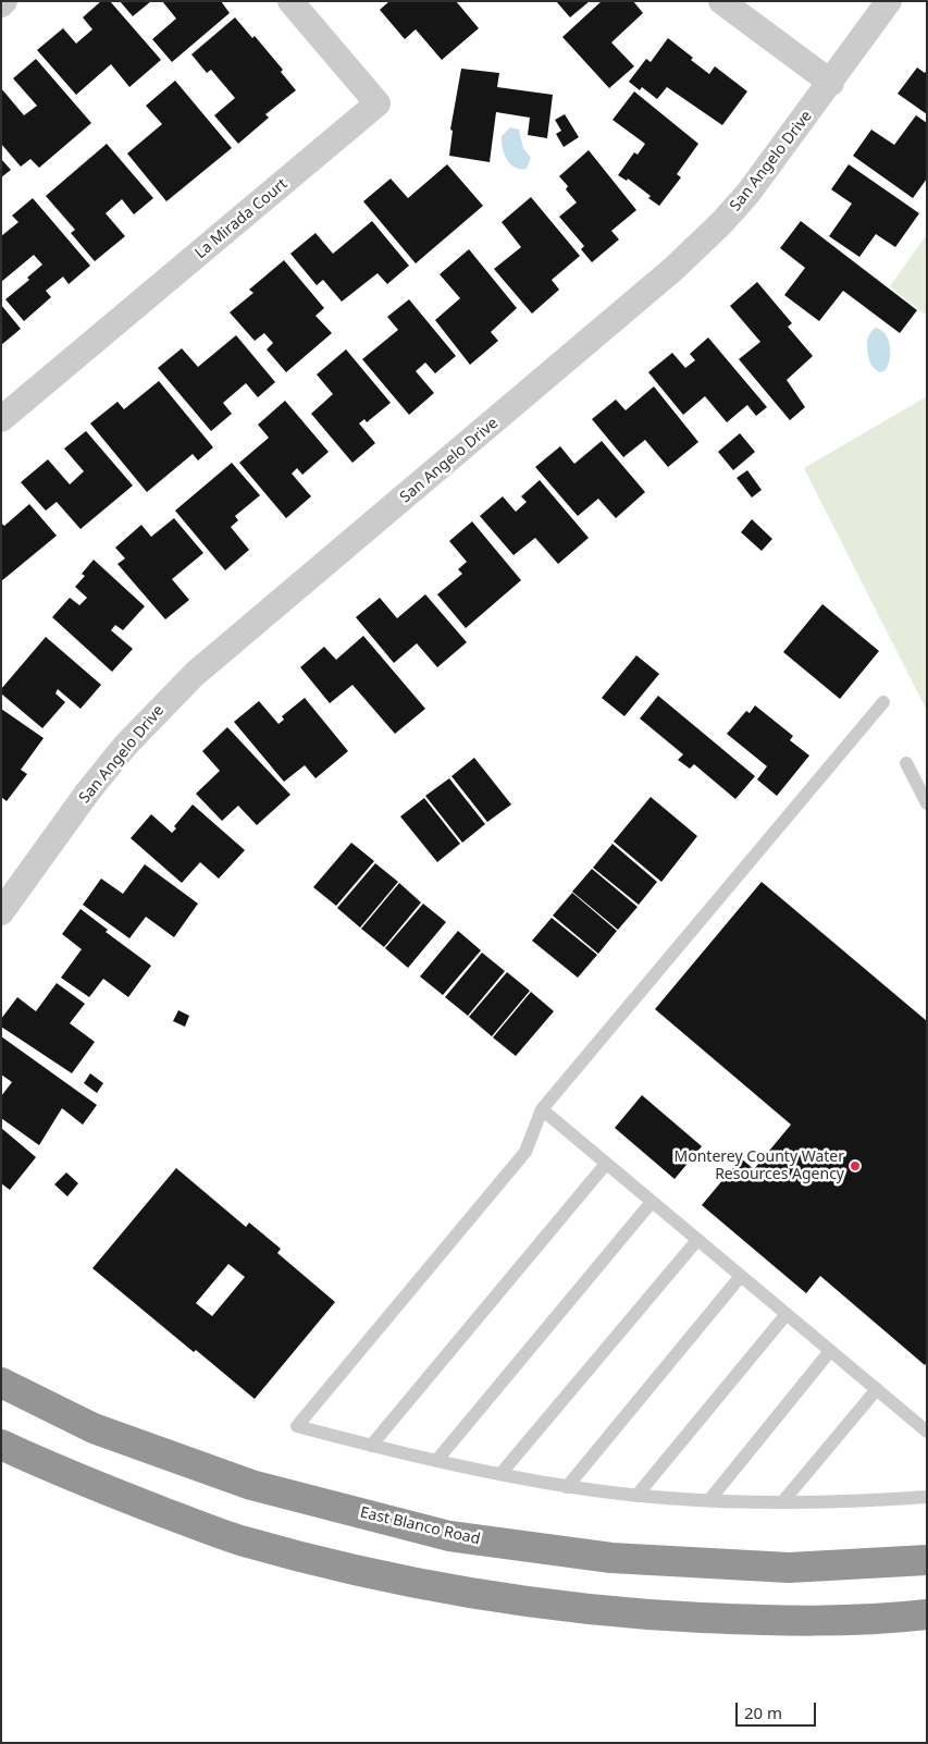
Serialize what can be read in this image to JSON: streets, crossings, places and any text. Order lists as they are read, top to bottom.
{
  "streets": {
    "highway": ["East Blanco Road"],
    "street": ["San Angelo Drive", "La Mirada Court"]
  },
  "places": ["Monterey County Water Resources Agency"],
  "scale_bar": "20 m"
}
